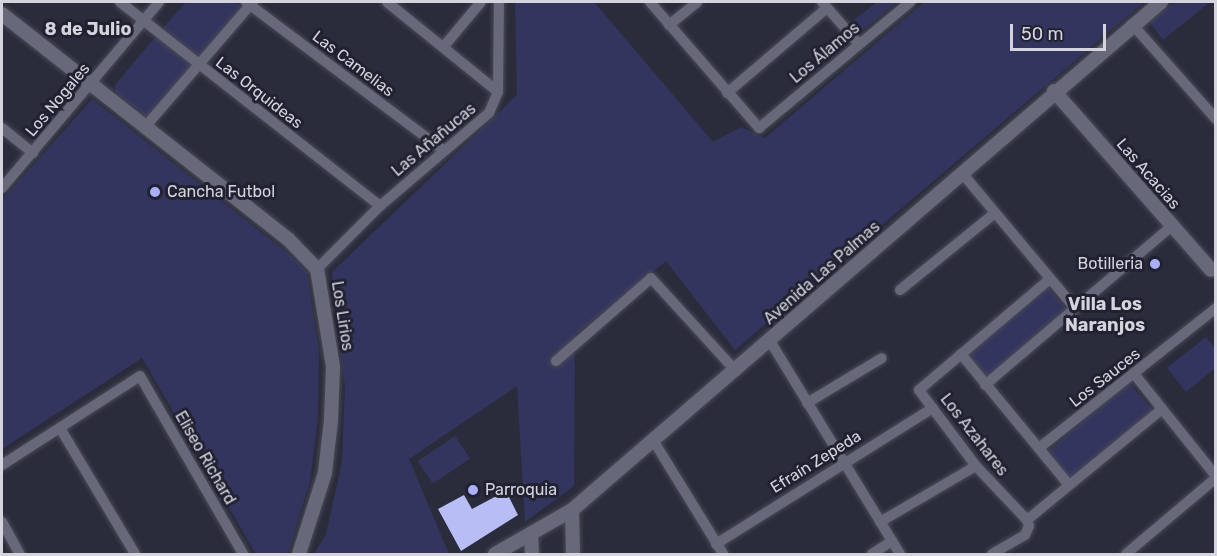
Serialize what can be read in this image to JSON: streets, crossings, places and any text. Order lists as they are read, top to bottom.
{
  "streets": {
    "street": [
      "Los Álamos",
      "Las Camelias",
      "Las Orquideas",
      "Los Nogales",
      "Las Añañucas",
      "Las Acacias",
      "Avenida Las Palmas",
      "Los Lirios",
      "Los Sauces",
      "Los Azahares",
      "Eliseo Richard",
      "Efraín Zepeda"
    ]
  },
  "crossings": [
    ["Las Camelias", "Las Añañucas"],
    ["Las Orquideas", "Los Nogales"],
    ["Las Orquideas", "Las Añañucas"],
    ["Los Nogales", "Los Lirios"],
    ["Las Añañucas", "Los Lirios"],
    ["Las Acacias", "Avenida Las Palmas"],
    ["Los Azahares", "Efraín Zepeda"]
  ],
  "districts": ["8 de Julio", "Villa Los Naranjos"],
  "places": ["Cancha Futbol", "Botilleria", "Parroquia"],
  "scale_bar": "50 m"
}
